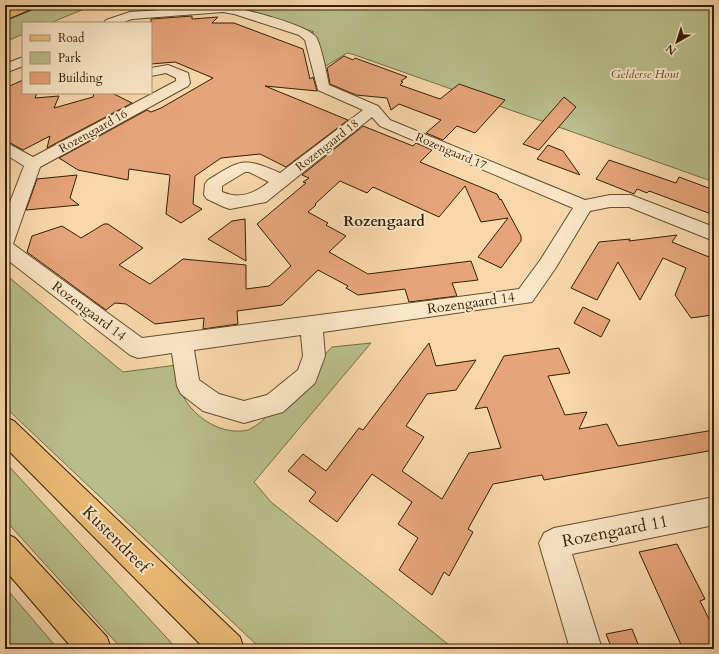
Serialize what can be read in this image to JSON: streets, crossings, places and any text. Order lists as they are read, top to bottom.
{
  "streets": {
    "main road": ["Kustendreef"],
    "street": [
      "Rozengaard 16",
      "Rozengaard 18",
      "Rozengaard 17",
      "Rozengaard 14",
      "Rozengaard 11"
    ]
  },
  "crossings": [
    ["Rozengaard 18", "Rozengaard 17"],
    ["Rozengaard 17", "Rozengaard 14"]
  ],
  "districts": ["Rozengaard"],
  "parks": ["Gelderse Hout"],
  "legend": ["Road", "Park", "Building"],
  "north": "bottom left"
}
